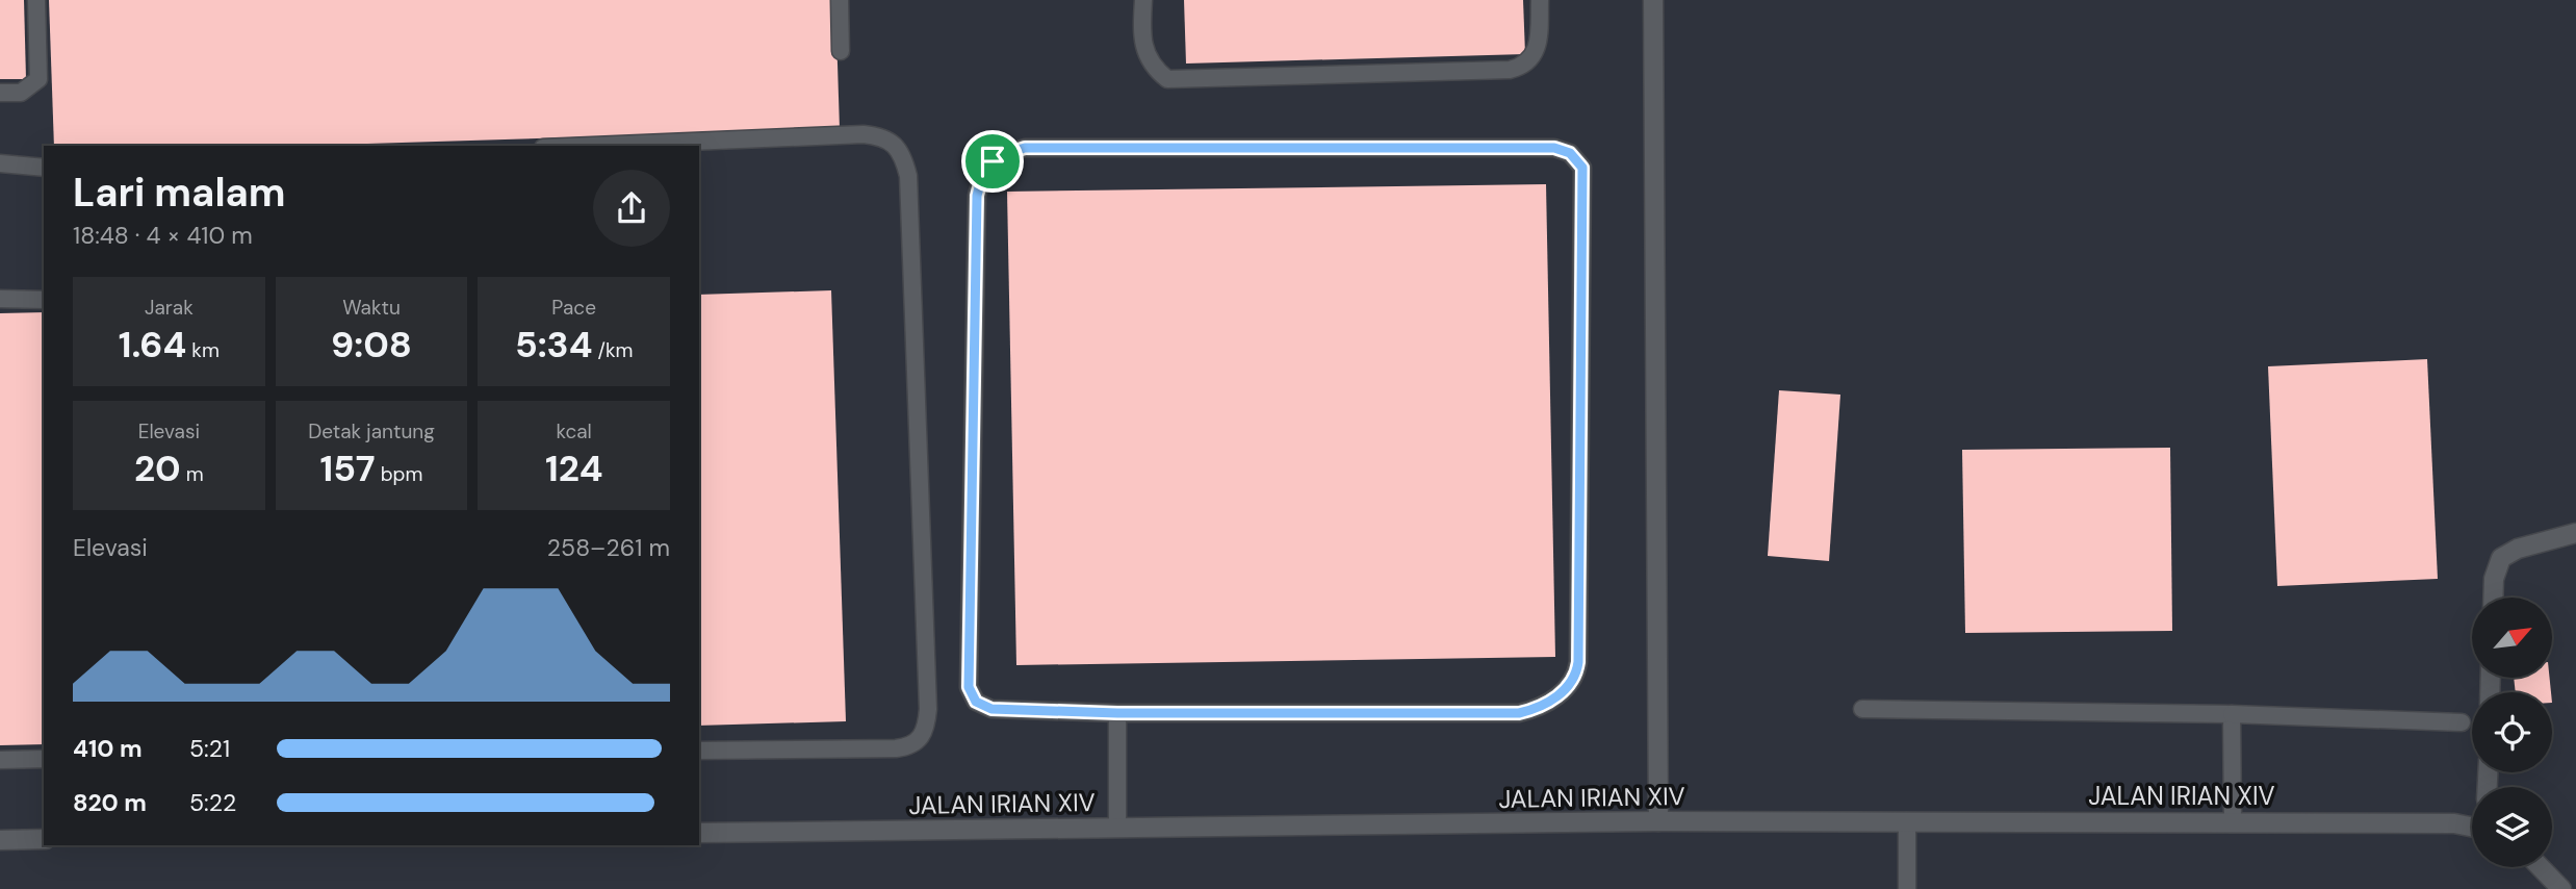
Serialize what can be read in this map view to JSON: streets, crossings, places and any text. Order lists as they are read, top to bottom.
{
  "streets": {
    "street": ["JALAN IRIAN XIV"]
  },
  "north": "top right",
  "page": {
    "heading": ["Lari malam", "18:48 · 4 × 410 m"],
    "stats": [
      ["Jarak", "1.64 km"],
      ["Waktu", "9:08"],
      ["Pace", "5:34 /km"],
      ["Elevasi", "20 m"],
      ["Detak jantung", "157 bpm"],
      ["kcal", "124"]
    ],
    "chart": ["Elevasi", "258–261 m"],
    "list": [
      {
        "name": "410 m",
        "note": "5:21"
      },
      {
        "name": "820 m",
        "note": "5:22"
      }
    ]
  }
}
